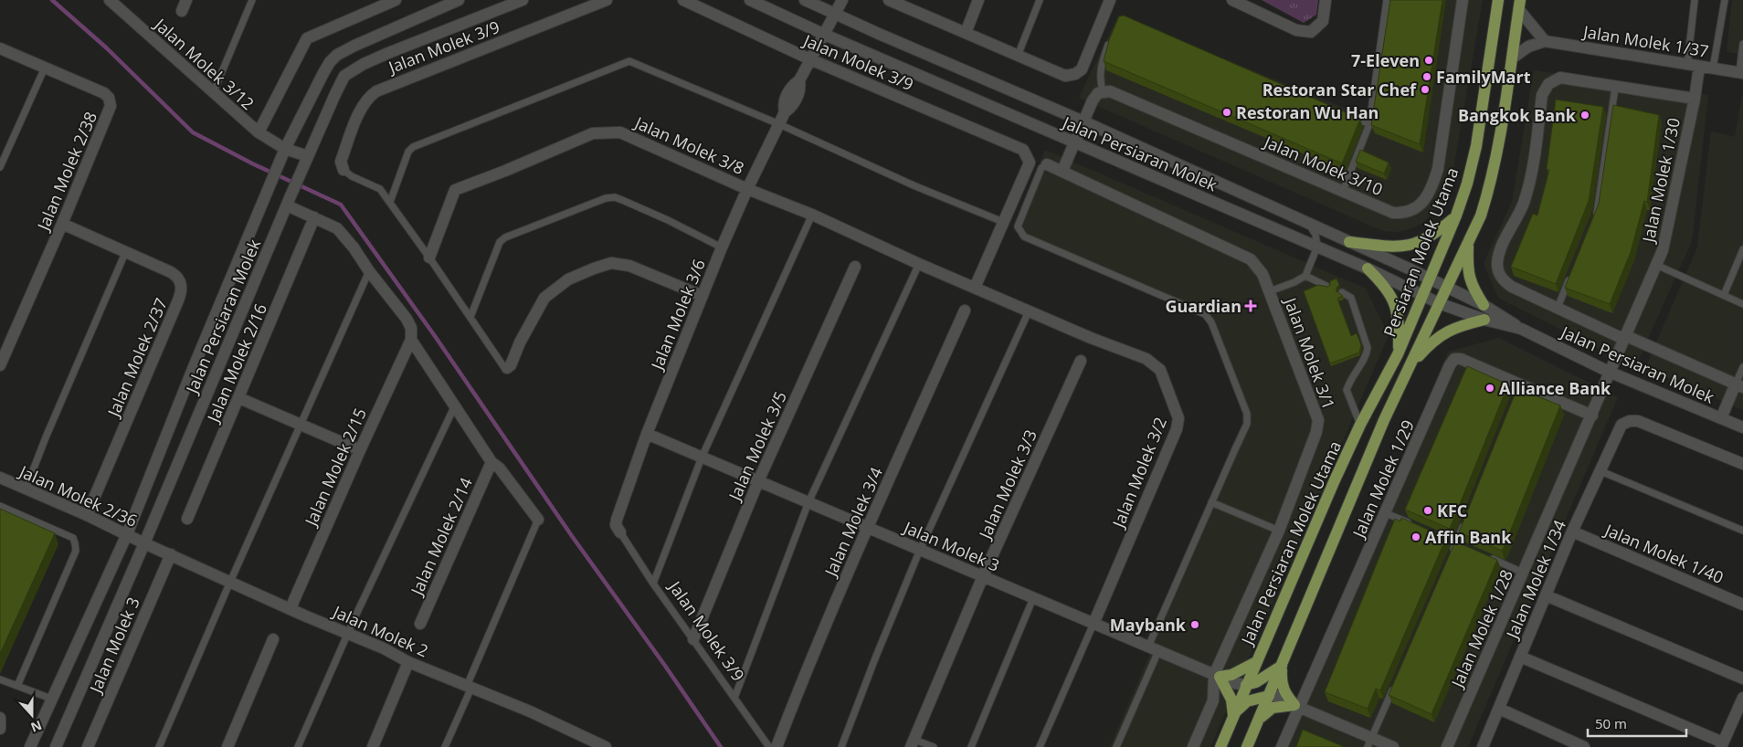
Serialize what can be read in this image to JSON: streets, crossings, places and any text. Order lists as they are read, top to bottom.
{
  "streets": {
    "main road": ["Persiaran Molek Utama", "Jalan Persiaran Molek Utama"],
    "street": [
      "Jalan Molek 1/37",
      "Jalan Molek 3/9",
      "Jalan Molek 3/12",
      "Jalan Molek 3/8",
      "Jalan Persiaran Molek",
      "Jalan Molek 3/10",
      "Jalan Molek 2/38",
      "Jalan Molek 1/30",
      "Jalan Molek 3/6",
      "Jalan Molek 3/1",
      "Jalan Molek 2/37",
      "Jalan Molek 2/16",
      "Jalan Molek 3/5",
      "Jalan Molek 2/15",
      "Jalan Molek 3/2",
      "Jalan Molek 1/29",
      "Jalan Molek 3/3",
      "Jalan Molek 2/36",
      "Jalan Molek 3/4",
      "Jalan Molek 2/14",
      "Jalan Molek 3",
      "Jalan Molek 1/40",
      "Jalan Molek 1/34",
      "Jalan Molek 1/28",
      "Jalan Molek 2"
    ]
  },
  "crossings": [
    ["Jalan Molek 1/37", "Jalan Molek 1/30"],
    ["Jalan Molek 3/9", "Jalan Molek 3/6"],
    ["Jalan Molek 3/9", "Jalan Molek 3/5"],
    ["Jalan Molek 3/12", "Jalan Persiaran Molek"],
    ["Jalan Molek 3/8", "Jalan Molek 3/6"],
    ["Jalan Molek 3/8", "Jalan Molek 3/2"],
    ["Jalan Persiaran Molek", "Jalan Molek 1/30"],
    ["Jalan Persiaran Molek", "Persiaran Molek Utama"],
    ["Jalan Persiaran Molek", "Jalan Molek 3/6"],
    ["Jalan Persiaran Molek", "Jalan Molek 2/36"],
    ["Jalan Persiaran Molek", "Jalan Molek 1/28"],
    ["Jalan Persiaran Molek", "Jalan Molek 2"],
    ["Jalan Molek 2/38", "Jalan Molek 2/37"],
    ["Jalan Molek 1/30", "Jalan Molek 1/28"],
    ["Persiaran Molek Utama", "Jalan Persiaran Molek Utama"],
    ["Jalan Molek 3/6", "Jalan Molek 3"],
    ["Jalan Molek 3/1", "Jalan Molek 3"],
    ["Jalan Molek 2/37", "Jalan Molek 2/36"],
    ["Jalan Molek 3/5", "Jalan Molek 3"],
    ["Jalan Molek 2/15", "Jalan Molek 2"],
    ["Jalan Molek 3/2", "Jalan Molek 3"],
    ["Jalan Molek 1/29", "Jalan Molek 1/28"],
    ["Jalan Molek 3/3", "Jalan Molek 3"],
    ["Jalan Molek 2/36", "Jalan Molek 2"],
    ["Jalan Molek 3/4", "Jalan Molek 3"],
    ["Jalan Persiaran Molek Utama", "Jalan Molek 3"],
    ["Jalan Molek 3", "Jalan Molek 2"],
    ["Jalan Molek 1/40", "Jalan Molek 1/34"]
  ],
  "places": {
    "other": [
      "7-Eleven",
      "FamilyMart",
      "Restoran Star Chef",
      "Restoran Wu Han",
      "Bangkok Bank",
      "Alliance Bank",
      "KFC",
      "Affin Bank",
      "Maybank"
    ],
    "health": ["Guardian"]
  },
  "scale_bar": "50 m",
  "north": "bottom"
}
